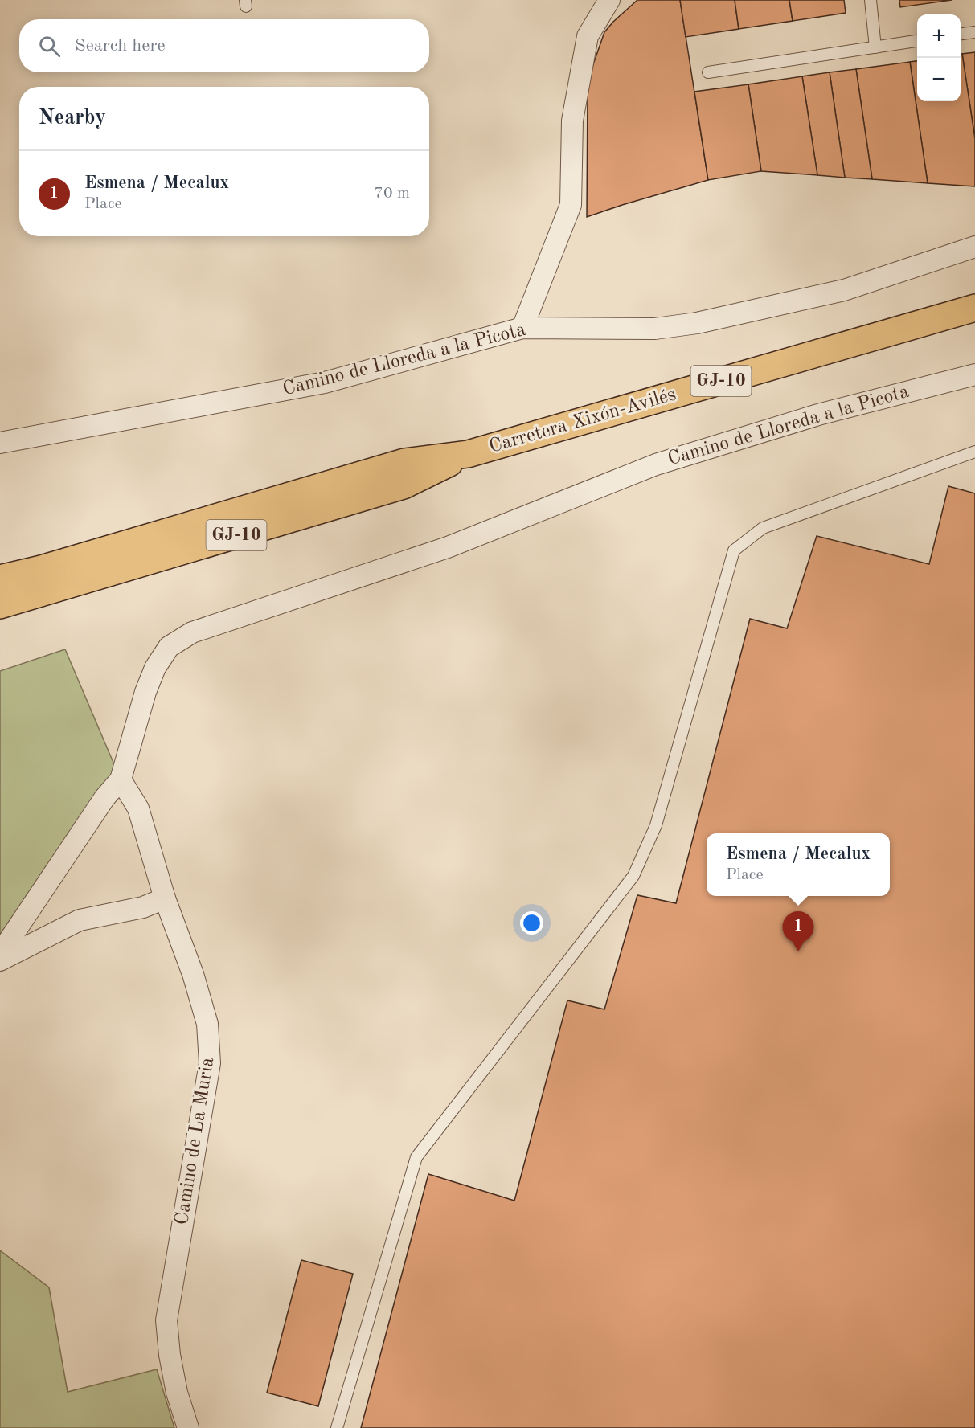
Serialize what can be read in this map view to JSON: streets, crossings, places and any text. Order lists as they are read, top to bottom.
{
  "streets": {
    "highway": ["GJ-10", "Carretera Xixón-Avilés"],
    "street": ["Camino de Lloreda a la Picota", "Camino de La Muria"]
  },
  "crossings": [
    ["Camino de Lloreda a la Picota", "Camino de La Muria"],
    ["GJ-10", "Carretera Xixón-Avilés"]
  ],
  "page": {
    "map_buttons": ["+", "−"],
    "search": "Search here",
    "heading": "Nearby",
    "list": [
      {
        "mark": "1",
        "name": "Esmena / Mecalux",
        "note": "Place",
        "value": "70 m"
      }
    ],
    "popup": ["Esmena / Mecalux", "Place"],
    "pins": "1"
  }
}
